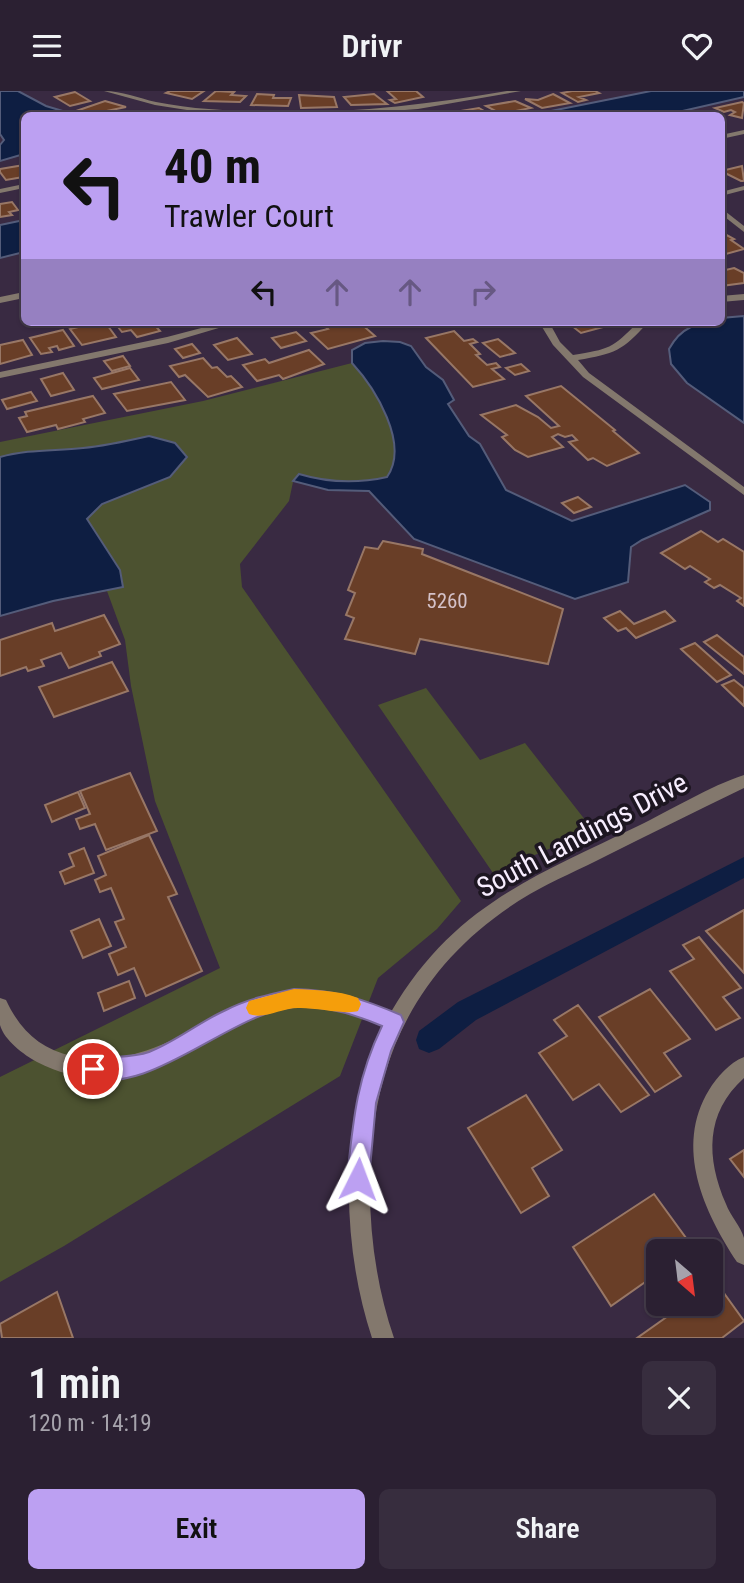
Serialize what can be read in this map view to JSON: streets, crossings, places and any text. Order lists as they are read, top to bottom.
{
  "streets": {
    "street": ["South Landings Drive"]
  },
  "house_numbers": ["5260"],
  "north": "bottom right",
  "page": {
    "header": "Drivr",
    "turn": ["40 m", "Trawler Court"],
    "heading": ["1 min", "120 m · 14:19"],
    "buttons": ["Exit", "Share"]
  }
}
